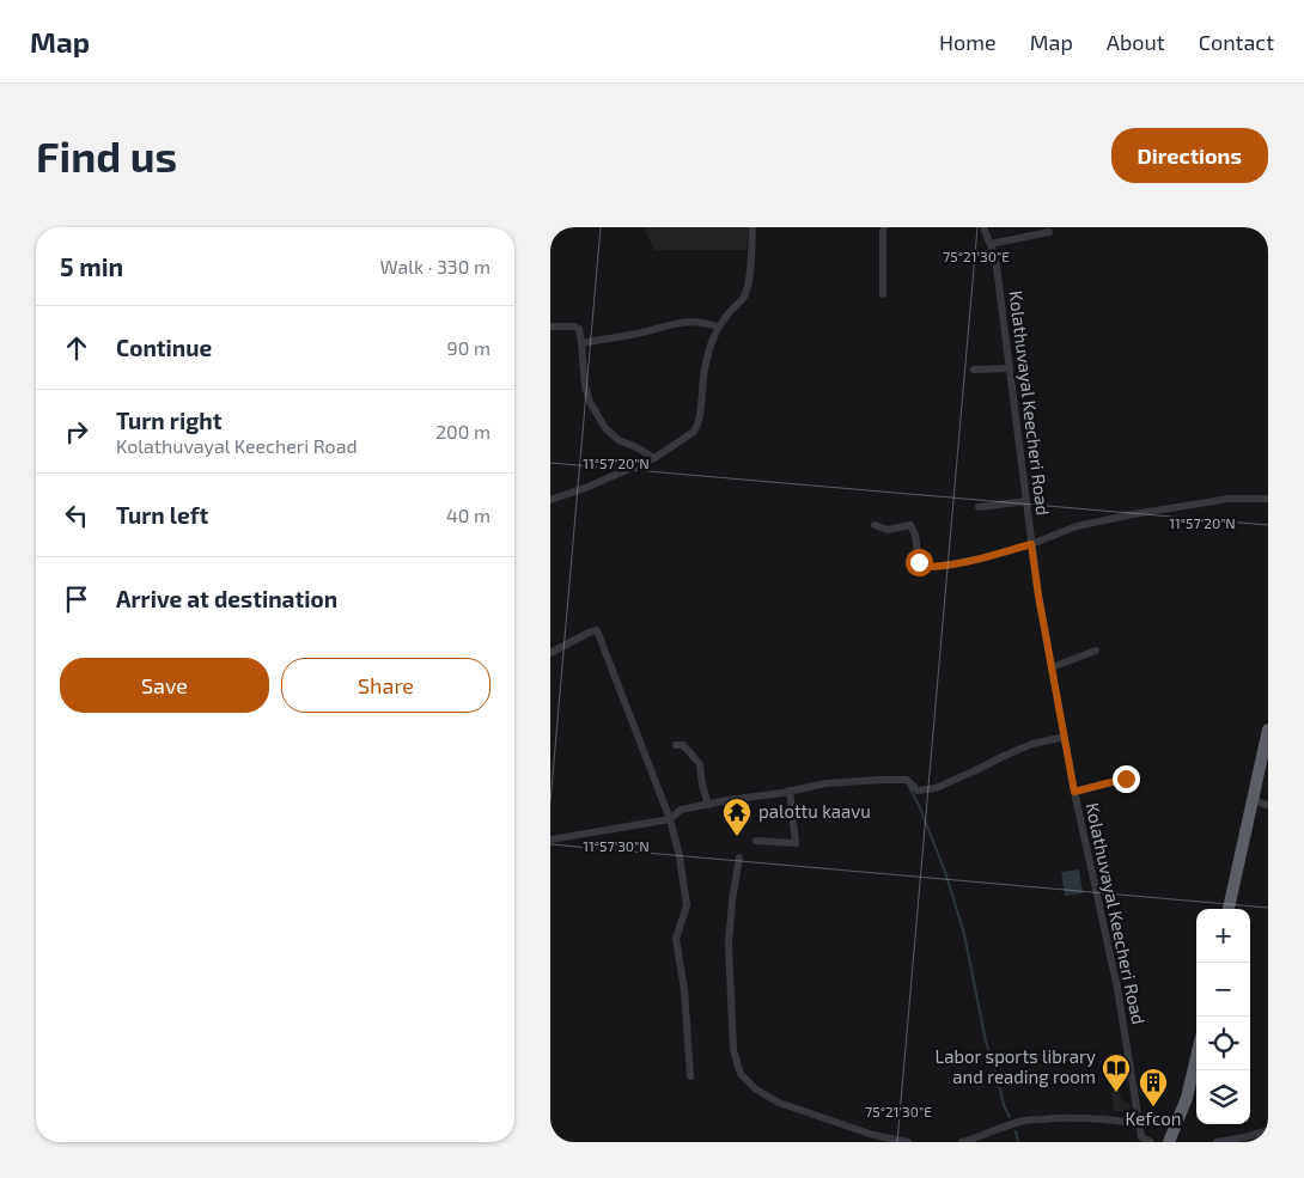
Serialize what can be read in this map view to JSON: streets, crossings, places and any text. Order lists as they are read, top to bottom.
{
  "streets": {
    "street": ["Kolathuvayal Keecheri Road"]
  },
  "places": {
    "temple": ["palottu kaavu"],
    "library": ["Labor sports library and reading room"],
    "building": ["Kefcon"]
  },
  "page": {
    "header": "Map",
    "nav": [
      "Home",
      "Map",
      "About",
      "Contact"
    ],
    "buttons": [
      "Directions",
      ["Save", "Share"]
    ],
    "title": "Find us",
    "heading": ["5 min", "Walk · 330 m"],
    "list": [
      ["Continue", "90 m"],
      ["Turn right", "Kolathuvayal Keecheri Road", "200 m"],
      ["Turn left", "40 m"],
      "Arrive at destination"
    ],
    "map_buttons": ["+", "−"]
  },
  "coordinates": ["75°21'30\"E", "11°57'20\"N", "11°57'30\"N"]
}
